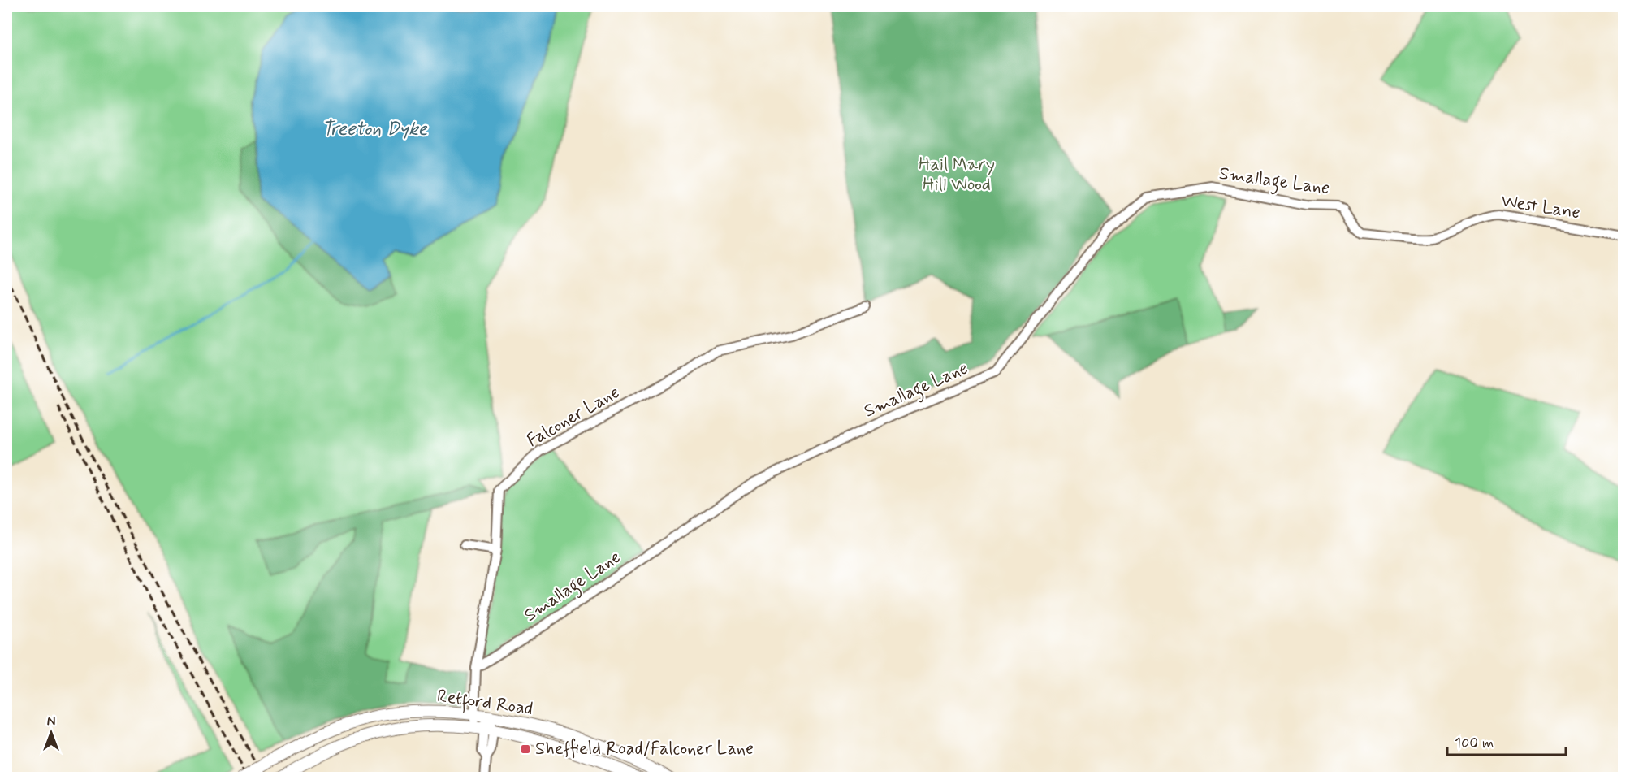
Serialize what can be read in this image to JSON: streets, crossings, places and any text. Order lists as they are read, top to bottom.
{
  "streets": {
    "main road": ["Retford Road"],
    "street": ["Smallage Lane", "West Lane", "Falconer Lane"]
  },
  "crossings": [
    ["Smallage Lane", "West Lane"],
    ["Smallage Lane", "Falconer Lane"],
    ["Falconer Lane", "Retford Road"]
  ],
  "water": ["Treeton Dyke"],
  "parks": ["Hail Mary Hill Wood"],
  "places": {
    "transit": ["Sheffield Road/Falconer Lane"]
  },
  "scale_bar": "100 m",
  "north": "top"
}
